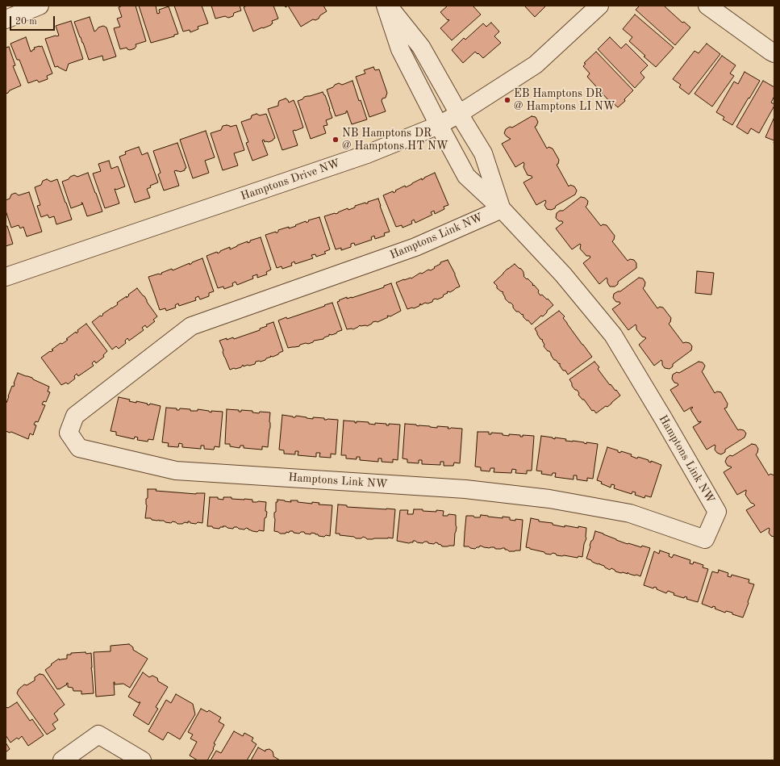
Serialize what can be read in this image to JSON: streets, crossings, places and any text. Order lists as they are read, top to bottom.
{
  "streets": {
    "street": ["Hamptons Drive NW", "Hamptons Link NW"]
  },
  "crossings": [
    ["Hamptons Drive NW", "Hamptons Link NW"]
  ],
  "places": ["EB Hamptons DR @ Hamptons LI NW", "NB Hamptons DR @ Hamptons HT NW"],
  "scale_bar": "20 m"
}
